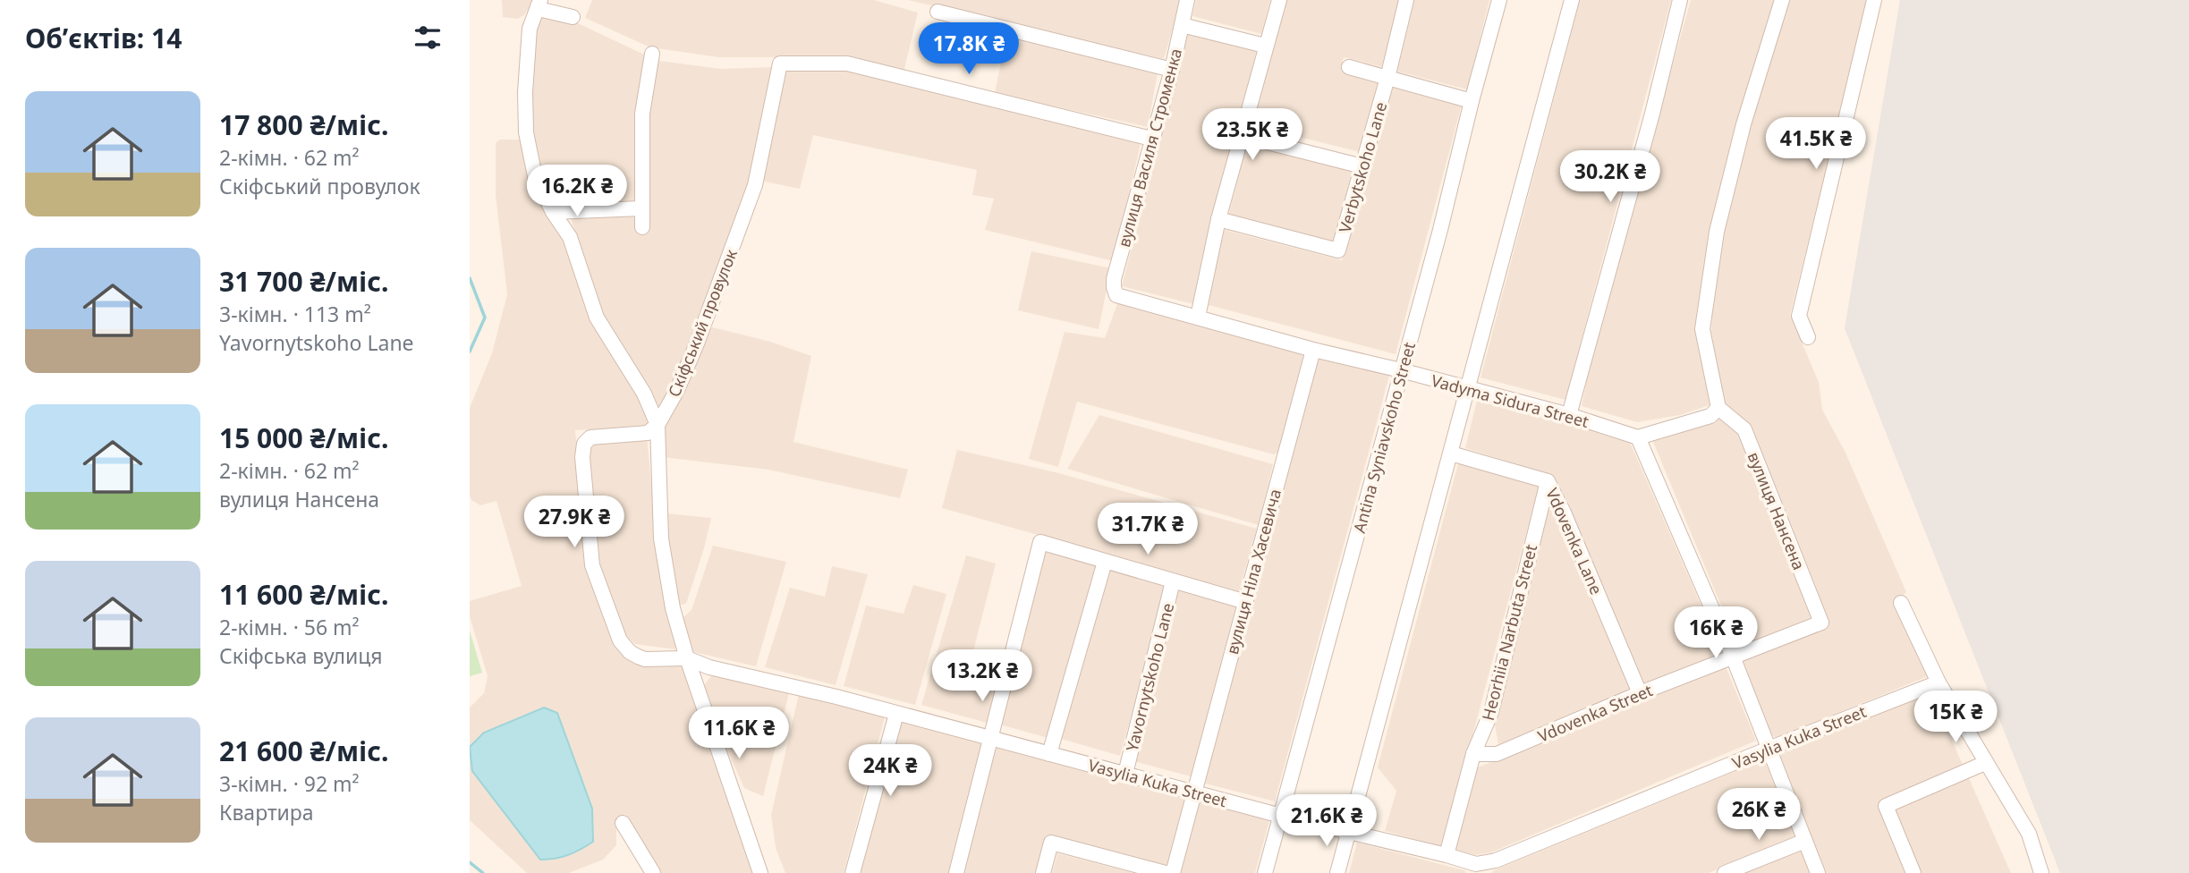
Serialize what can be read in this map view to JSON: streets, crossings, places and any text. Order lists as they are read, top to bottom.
{
  "streets": {
    "street": [
      "вулиця Василя Строменка",
      "Verbytskoho Lane",
      "Скіфський провулок",
      "Vadyma Sidura Street",
      "Antina Syniavskoho Street",
      "вулиця Нансена",
      "Vdovenka Lane",
      "вулиця Ніла Хасевича",
      "Heorhiia Narbuta Street",
      "Yavornytskoho Lane",
      "Vdovenka Street",
      "Vasylia Kuka Street"
    ]
  },
  "crossings": [
    ["вулиця Василя Строменка", "Скіфський провулок"],
    ["вулиця Василя Строменка", "Vadyma Sidura Street"],
    ["Vadyma Sidura Street", "Antina Syniavskoho Street"],
    ["Vadyma Sidura Street", "вулиця Ніла Хасевича"],
    ["Antina Syniavskoho Street", "Vasylia Kuka Street"],
    ["вулиця Нансена", "Vdovenka Street"],
    ["Vdovenka Lane", "Heorhiia Narbuta Street"],
    ["Vdovenka Lane", "Vdovenka Street"],
    ["вулиця Ніла Хасевича", "Vasylia Kuka Street"],
    ["Heorhiia Narbuta Street", "Vdovenka Street"],
    ["Heorhiia Narbuta Street", "Vasylia Kuka Street"],
    ["Yavornytskoho Lane", "Vasylia Kuka Street"]
  ],
  "page": {
    "heading": "Об’єктів: 14",
    "price": [
      "17.8K ₴",
      "23.5K ₴",
      "41.5K ₴",
      "30.2K ₴",
      "16.2K ₴",
      "27.9K ₴",
      "31.7K ₴",
      "16K ₴",
      "13.2K ₴",
      "15K ₴",
      "11.6K ₴",
      "24K ₴",
      "26K ₴",
      "21.6K ₴"
    ],
    "list": [
      {
        "name": "17 800 ₴/міс.",
        "note": "2-кімн. · 62 m² · Скіфський провулок"
      },
      {
        "name": "31 700 ₴/міс.",
        "note": "3-кімн. · 113 m² · Yavornytskoho Lane"
      },
      {
        "name": "15 000 ₴/міс.",
        "note": "2-кімн. · 62 m² · вулиця Нансена"
      },
      {
        "name": "11 600 ₴/міс.",
        "note": "2-кімн. · 56 m² · Скіфська вулиця"
      },
      {
        "name": "21 600 ₴/міс.",
        "note": "3-кімн. · 92 m² · Квартира"
      }
    ]
  }
}
